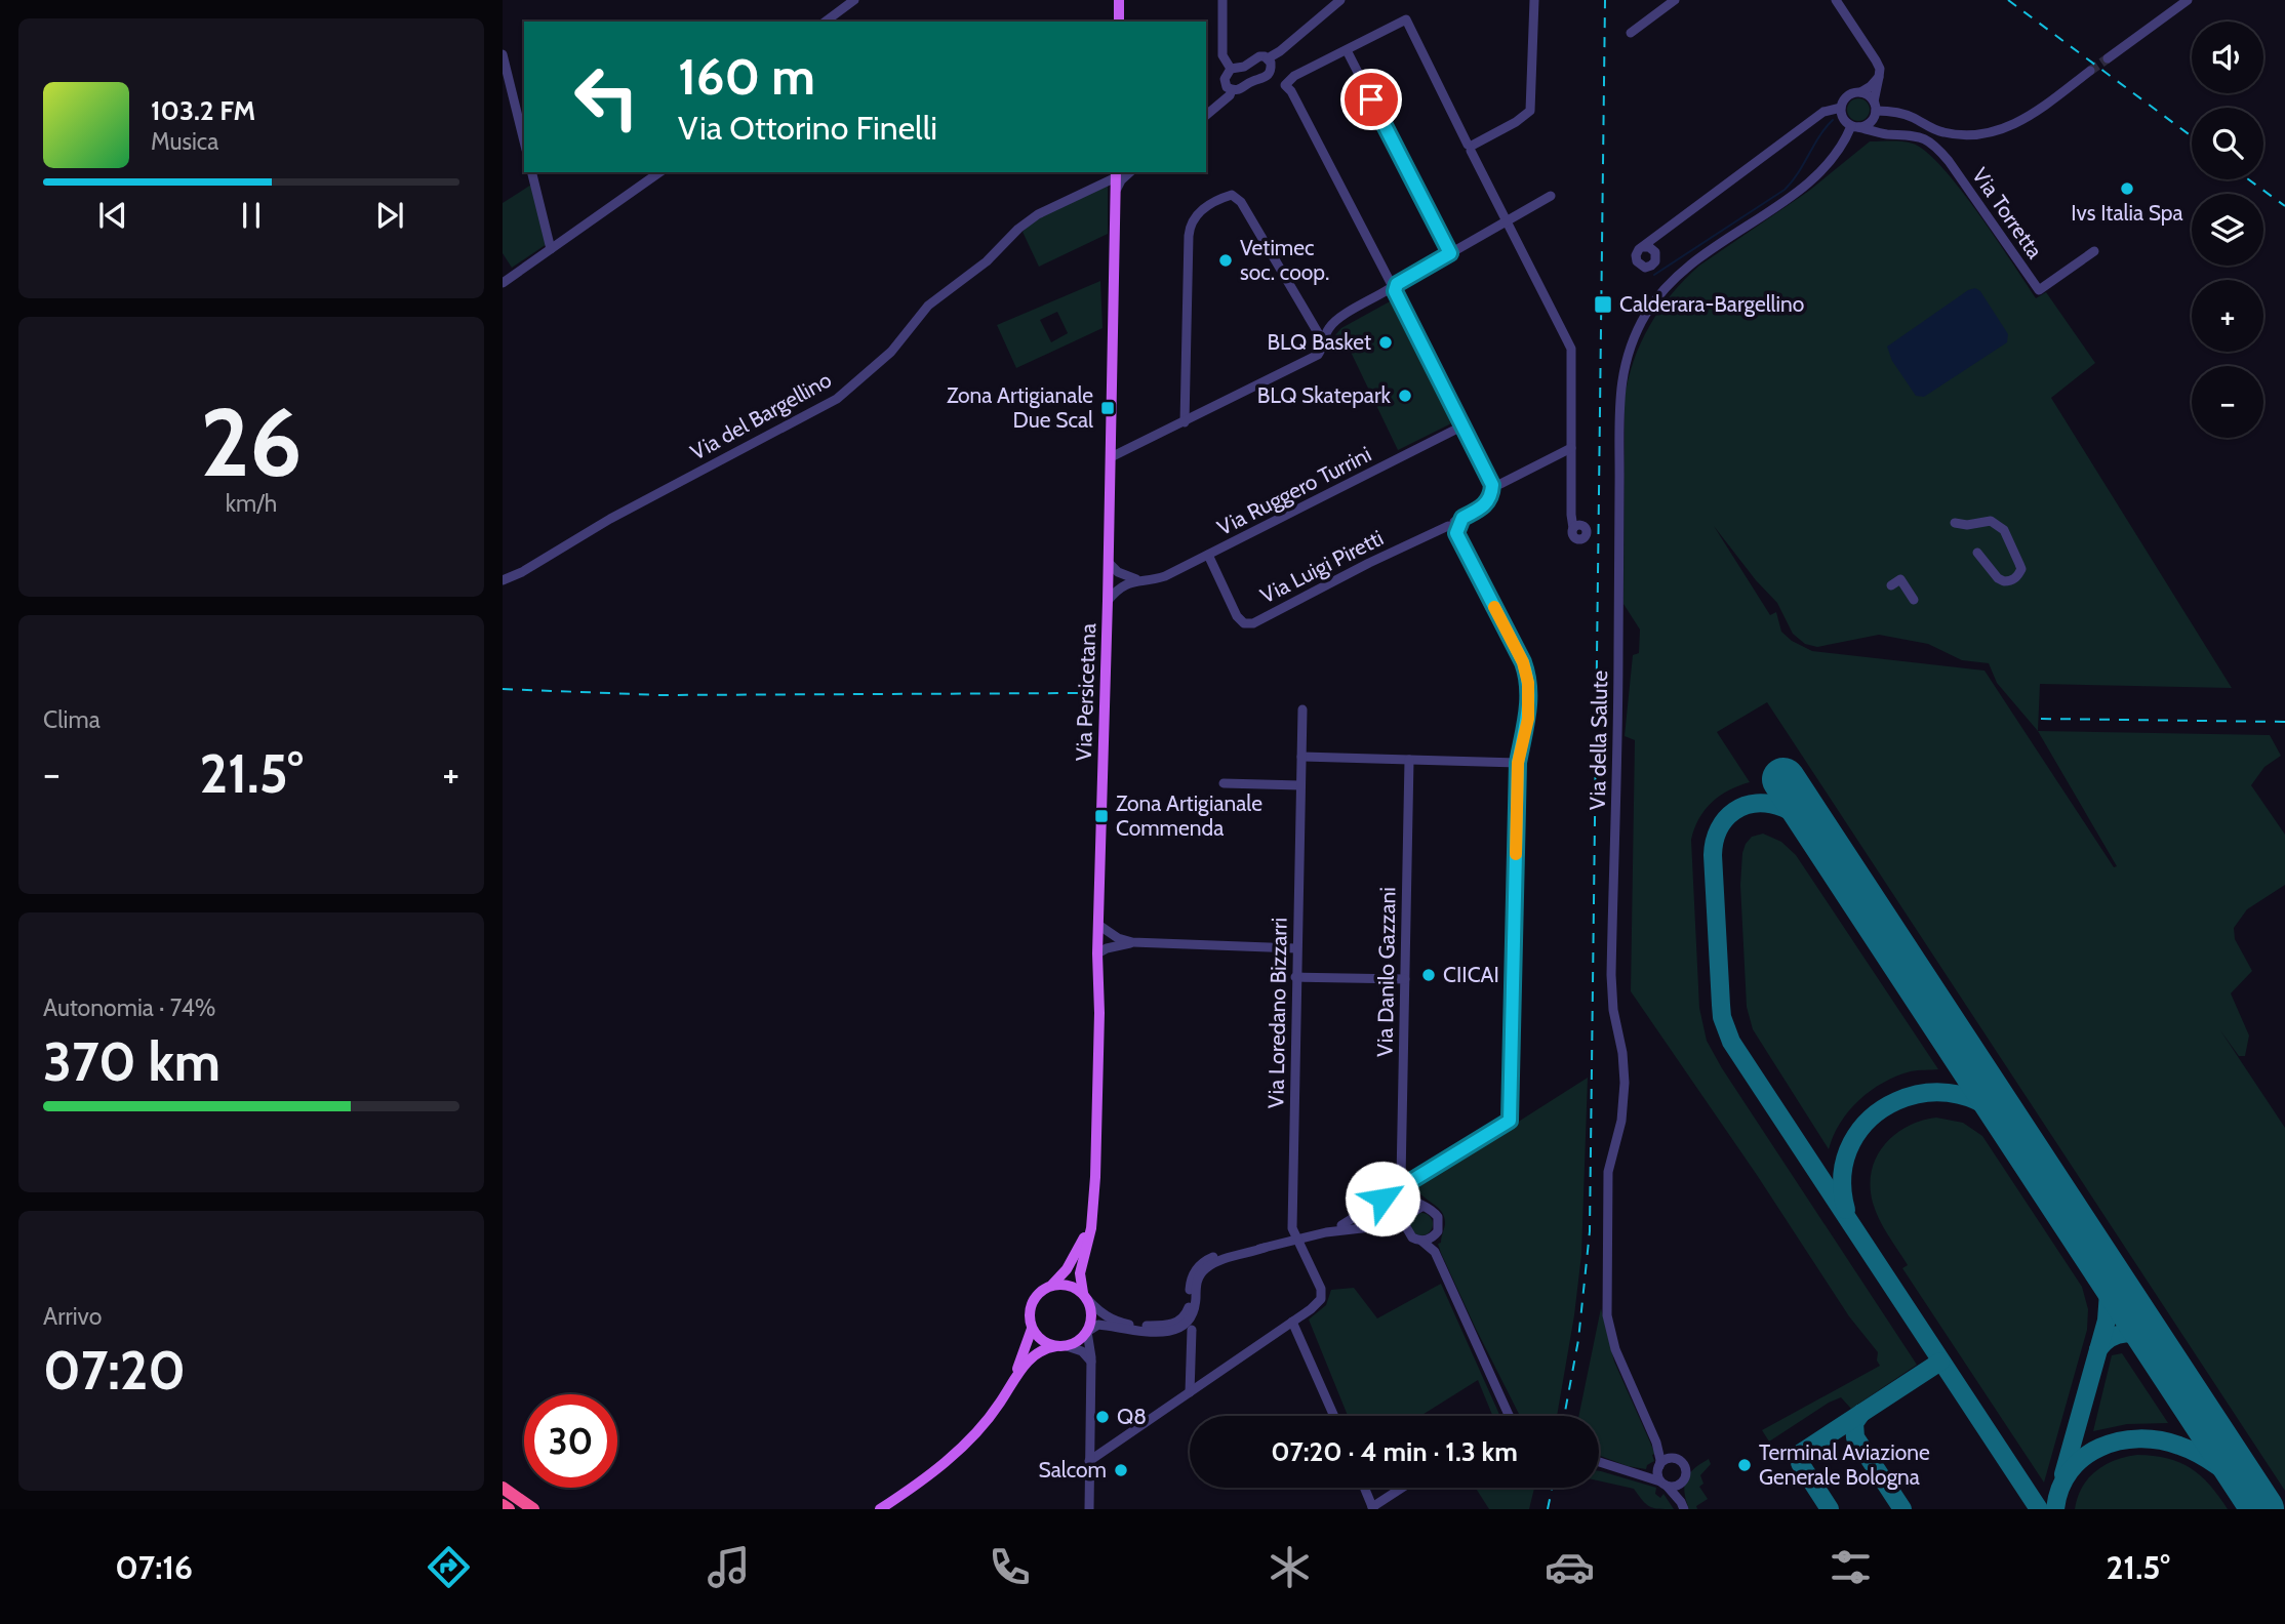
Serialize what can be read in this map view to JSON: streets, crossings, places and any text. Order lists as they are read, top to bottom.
{
  "streets": {
    "main road": ["Via Persicetana"],
    "street": [
      "Via Torretta",
      "Via del Bargellino",
      "Via Ruggero Turrini",
      "Via Luigi Piretti",
      "Via della Salute",
      "Via Danilo Gazzani",
      "Via Loredano Bizzarri"
    ]
  },
  "crossings": [
    ["Via Torretta", "Via della Salute"],
    ["Via del Bargellino", "Via Persicetana"],
    ["Via Ruggero Turrini", "Via Luigi Piretti"],
    ["Via Ruggero Turrini", "Via Persicetana"]
  ],
  "places": {
    "other": [
      "Ivs Italia Spa",
      "Vetimec soc. coop.",
      "BLQ Basket",
      "BLQ Skatepark",
      "CIICAI",
      "Q8",
      "Terminal Aviazione Generale Bologna",
      "Salcom"
    ],
    "transit": ["Calderara-Bargellino", "Zona Artigianale Due Scal", "Zona Artigianale Commenda"]
  },
  "page": {
    "map_buttons": ["+", "−"],
    "turn": ["160 m", "Via Ottorino Finelli"],
    "song": ["103.2 FM", "Musica"],
    "tile": [
      ["26", "km/h"],
      "Clima",
      ["Autonomia · 74%", "370 km"],
      ["Arrivo", "07:20"]
    ],
    "heat": ["−", "21.5°", "+"],
    "limit": "30",
    "trip": "07:20 · 4 min · 1.3 km",
    "tabs": ["07:16", "21.5°"]
  }
}
